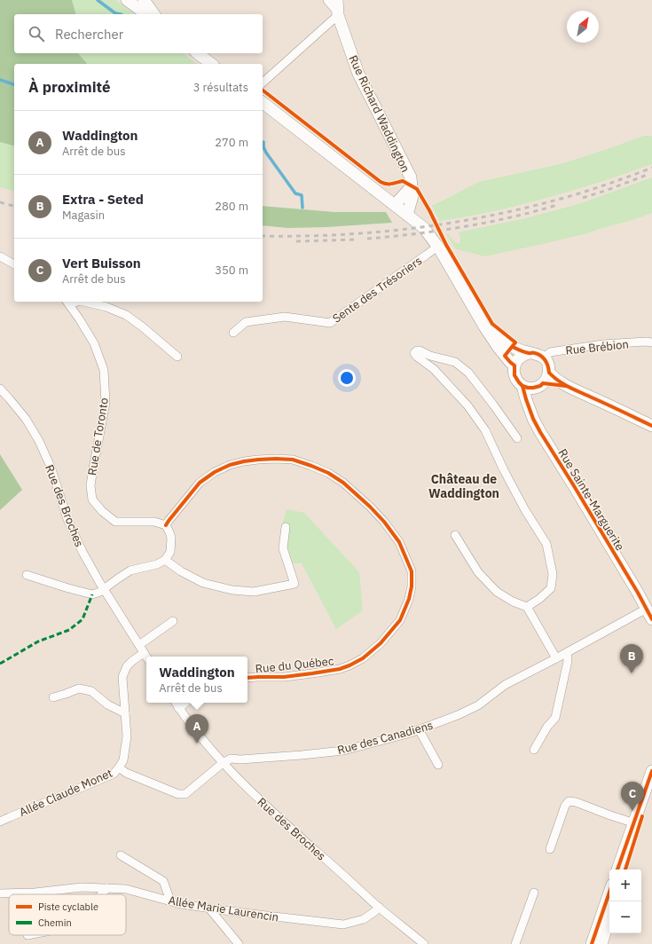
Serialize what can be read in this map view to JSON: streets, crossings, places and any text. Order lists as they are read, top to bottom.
{
  "streets": {
    "main road": ["Rue Richard Waddington", "Rue Sainte-Marguerite"],
    "street": [
      "Sente des Trésoriers",
      "Rue Brébion",
      "Rue de Toronto",
      "Rue des Broches",
      "Rue du Québec",
      "Rue des Canadiens",
      "Allée Claude Monet",
      "Allée Marie Laurencin"
    ]
  },
  "crossings": [
    ["Rue Brébion", "Rue Sainte-Marguerite"],
    ["Rue de Toronto", "Rue du Québec"],
    ["Rue Sainte-Marguerite", "Rue des Canadiens"],
    ["Rue des Broches", "Rue des Canadiens"],
    ["Rue des Broches", "Allée Claude Monet"],
    ["Rue des Broches", "Allée Marie Laurencin"],
    ["Rue des Canadiens", "Allée Claude Monet"]
  ],
  "districts": ["Château de Waddington"],
  "legend": ["Piste cyclable", "Chemin"],
  "north": "top right",
  "page": {
    "search": "Rechercher",
    "heading": ["À proximité", "3 résultats"],
    "list": [
      {
        "mark": "A",
        "name": "Waddington",
        "note": "Arrêt de bus",
        "value": "270 m"
      },
      {
        "mark": "B",
        "name": "Extra - Seted",
        "note": "Magasin",
        "value": "280 m"
      },
      {
        "mark": "C",
        "name": "Vert Buisson",
        "note": "Arrêt de bus",
        "value": "350 m"
      }
    ],
    "pins": ["B", "A", "C"],
    "popup": ["Waddington", "Arrêt de bus"],
    "map_buttons": ["+", "−"]
  }
}
